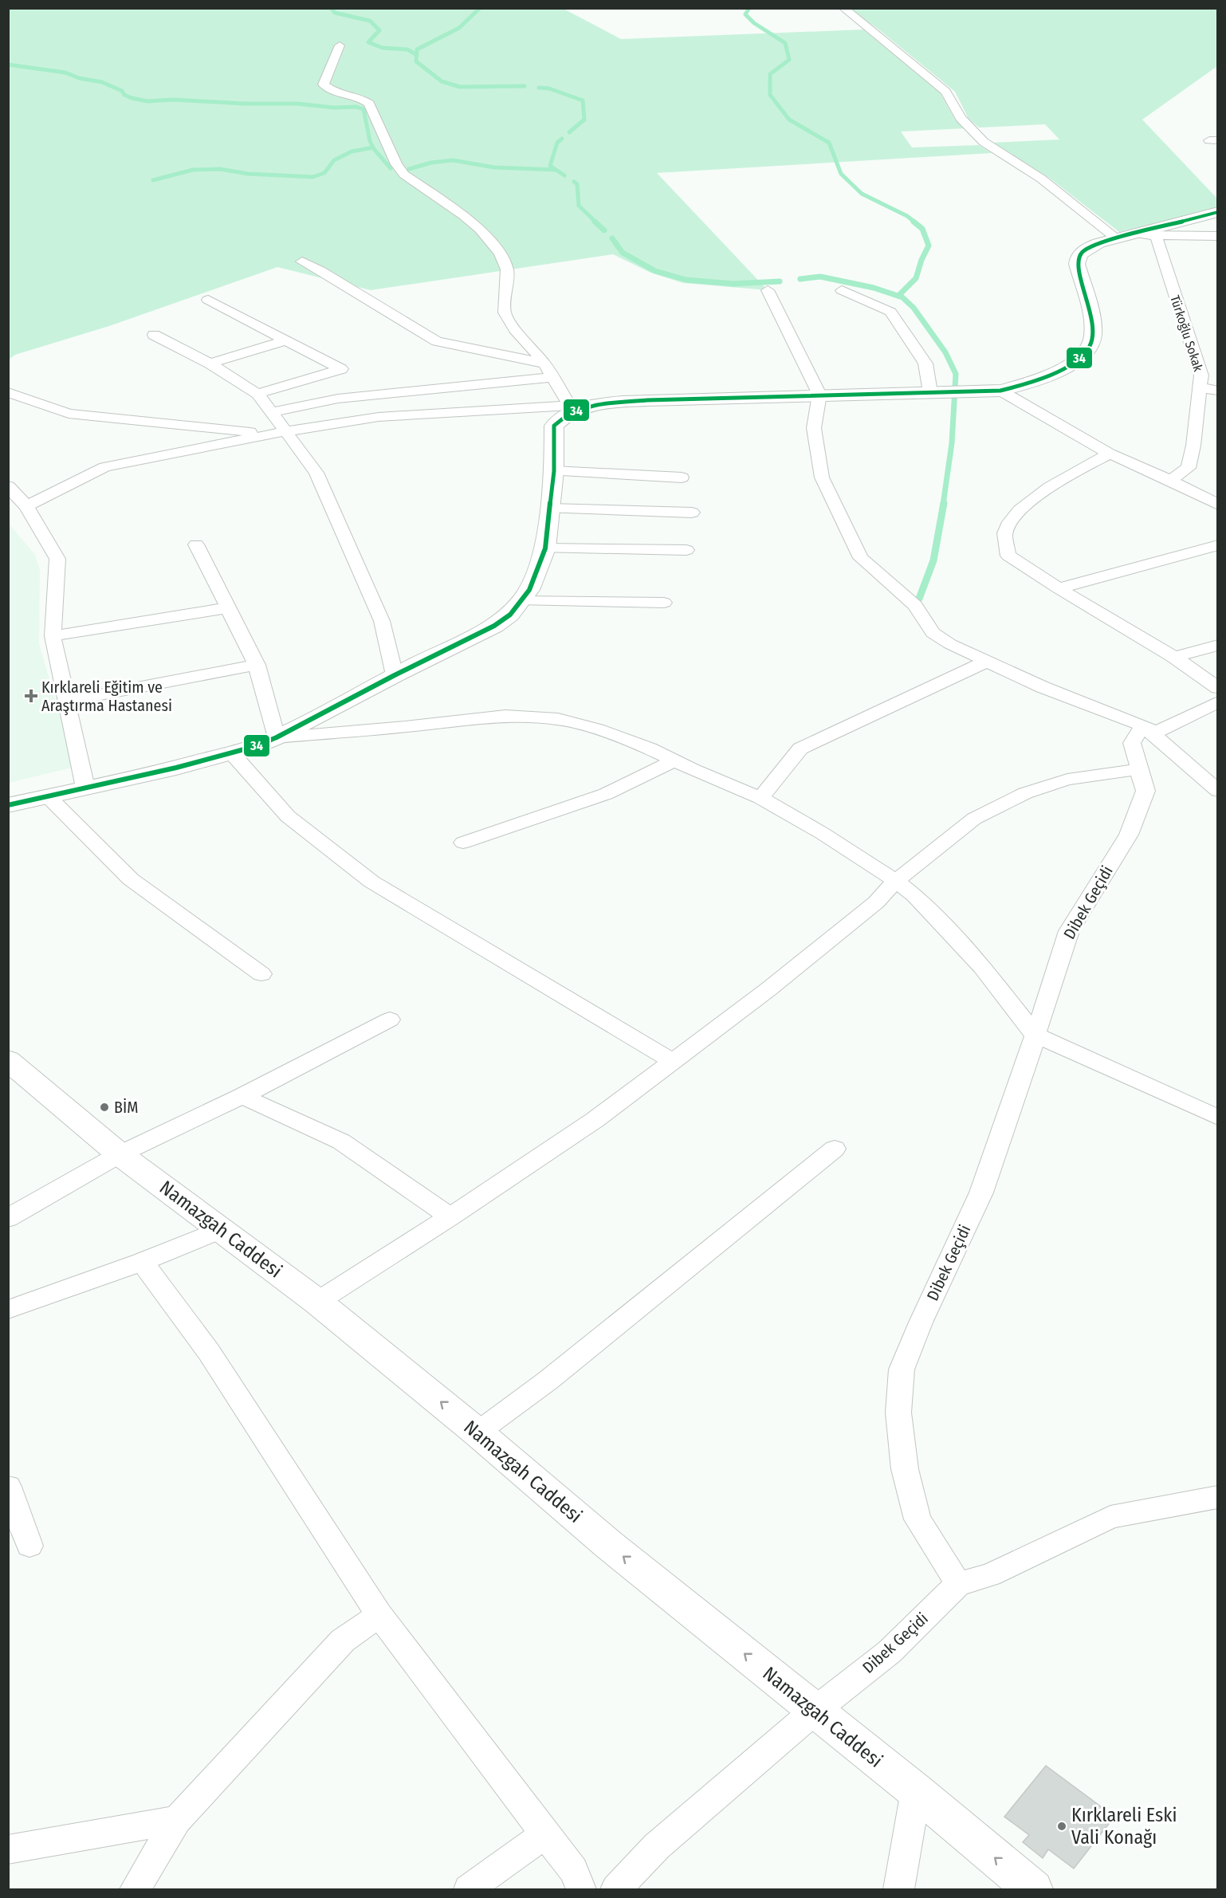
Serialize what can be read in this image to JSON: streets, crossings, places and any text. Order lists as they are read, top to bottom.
{
  "streets": {
    "street": ["Türkoğlu Sokak", "Dibek Geçidi", "Namazgah Caddesi"]
  },
  "crossings": [
    ["Dibek Geçidi", "Namazgah Caddesi"]
  ],
  "places": {
    "health": ["Kırklareli Eğitim ve Araştırma Hastanesi"],
    "other": ["BİM", "Kırklareli Eski Vali Konağı"]
  },
  "lines": ["transit line 34"]
}
